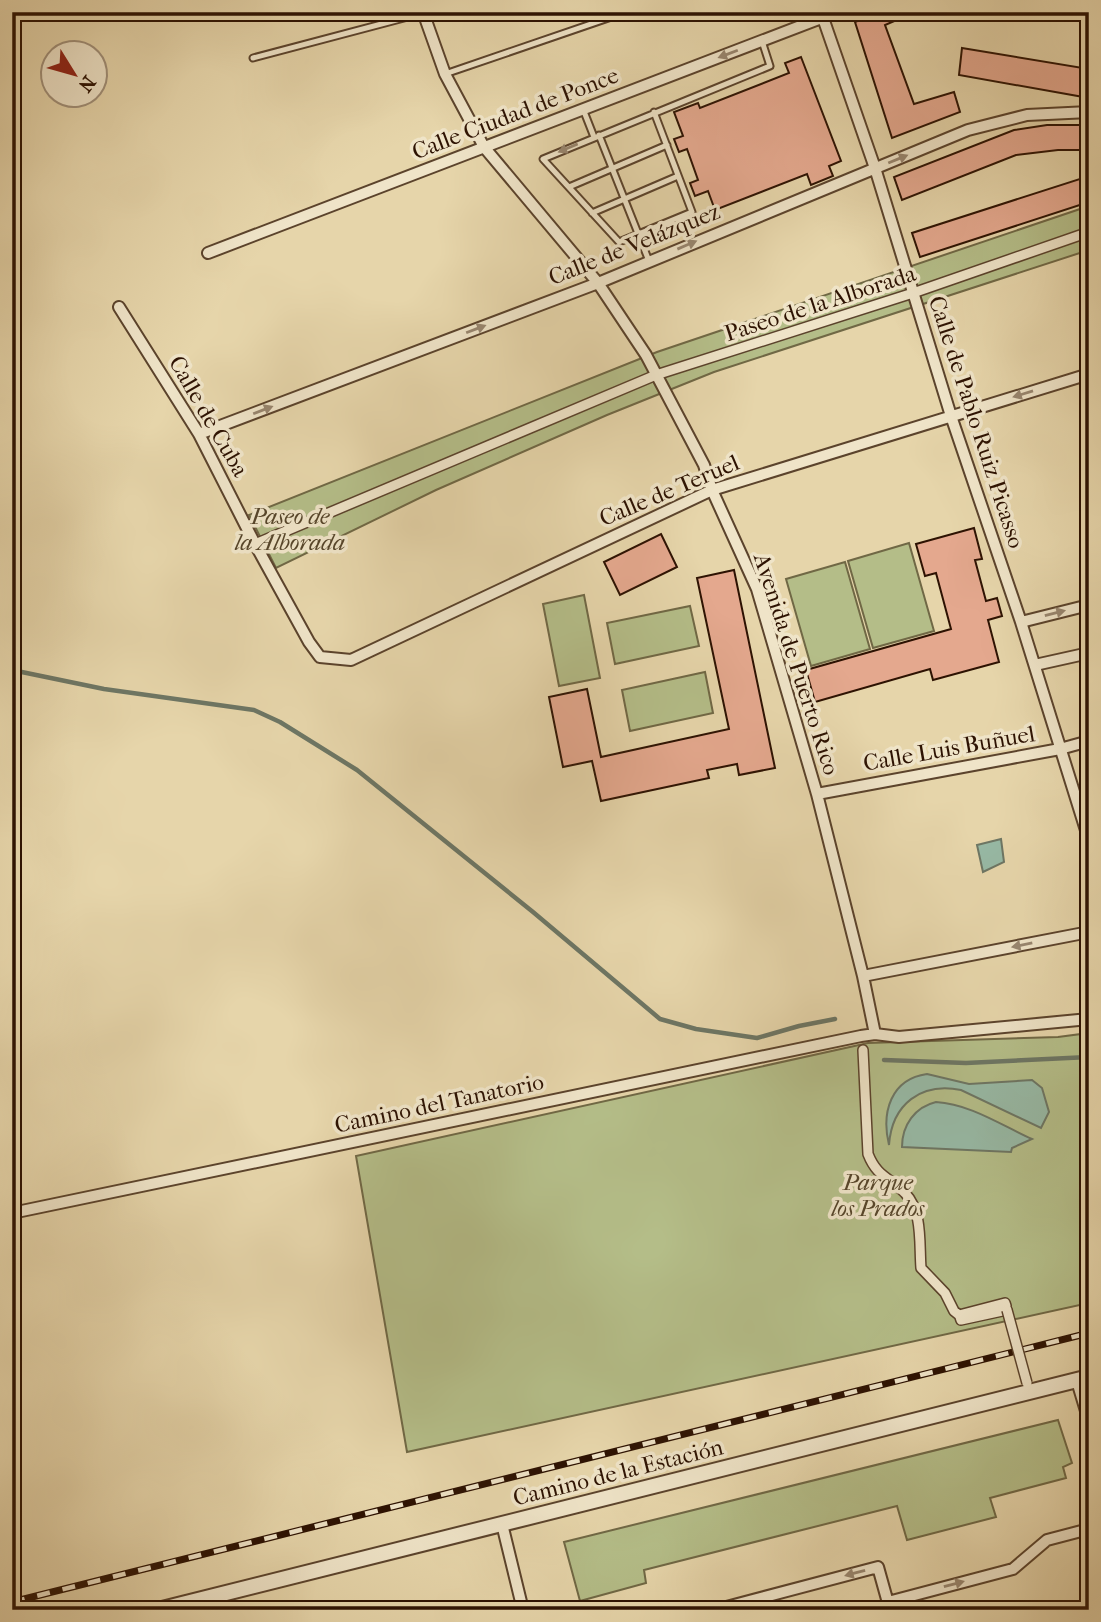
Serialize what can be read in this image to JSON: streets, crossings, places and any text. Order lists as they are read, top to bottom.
{
  "streets": {
    "street": [
      "Calle Ciudad de Ponce",
      "Calle de Velázquez",
      "Paseo de la Alborada",
      "Calle de Cuba",
      "Calle de Pablo Ruiz Picasso",
      "Calle de Teruel",
      "Avenida de Puerto Rico",
      "Calle Luis Buñuel",
      "Camino del Tanatorio",
      "Camino de la Estación"
    ]
  },
  "crossings": [
    ["Calle Ciudad de Ponce", "Calle de Pablo Ruiz Picasso"],
    ["Calle Ciudad de Ponce", "Avenida de Puerto Rico"],
    ["Calle de Velázquez", "Calle de Cuba"],
    ["Calle de Velázquez", "Calle de Pablo Ruiz Picasso"],
    ["Calle de Velázquez", "Avenida de Puerto Rico"],
    ["Paseo de la Alborada", "Calle de Cuba"],
    ["Paseo de la Alborada", "Calle de Pablo Ruiz Picasso"],
    ["Paseo de la Alborada", "Avenida de Puerto Rico"],
    ["Calle de Cuba", "Calle de Teruel"],
    ["Calle de Pablo Ruiz Picasso", "Calle de Teruel"],
    ["Calle de Pablo Ruiz Picasso", "Calle Luis Buñuel"],
    ["Calle de Teruel", "Avenida de Puerto Rico"],
    ["Avenida de Puerto Rico", "Calle Luis Buñuel"],
    ["Avenida de Puerto Rico", "Camino del Tanatorio"]
  ],
  "one_way": ["Calle de Velázquez"],
  "parks": ["Paseo de la Alborada", "Parque los Prados"],
  "north": "bottom right"
}
